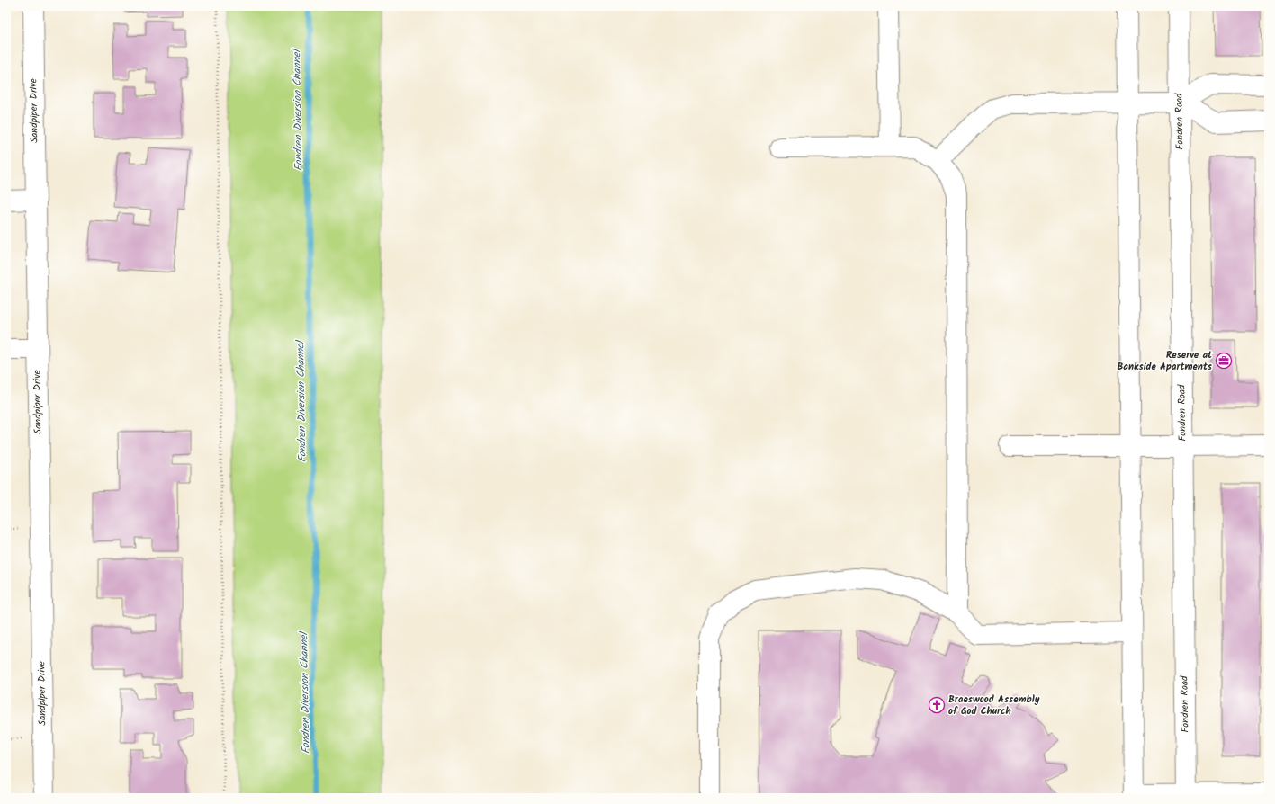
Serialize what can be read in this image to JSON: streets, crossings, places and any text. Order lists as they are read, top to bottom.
{
  "streets": {
    "main road": ["Sandpiper Drive", "Fondren Road"]
  },
  "water": ["Fondren Diversion Channel"],
  "places": {
    "office": ["Reserve at Bankside Apartments"],
    "church": ["Braeswood Assembly of God Church"]
  }
}
